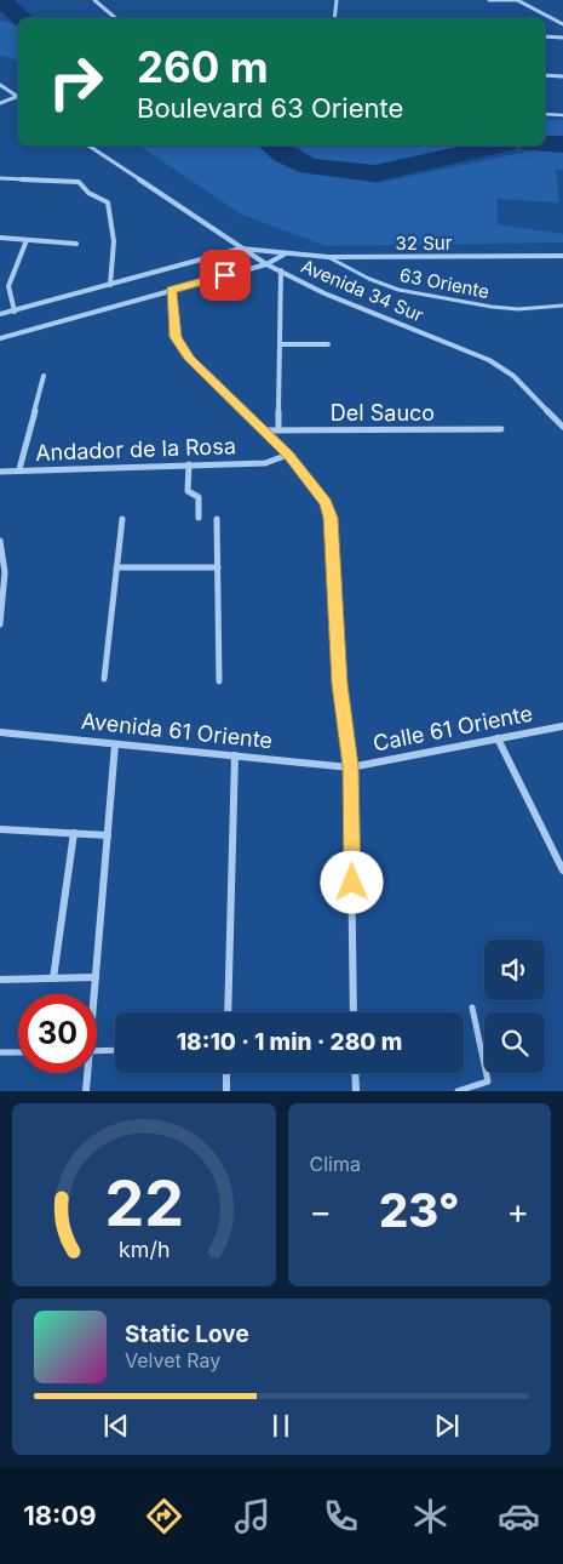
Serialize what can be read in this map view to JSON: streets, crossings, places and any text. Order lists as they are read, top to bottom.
{
  "streets": {
    "street": [
      "32 Sur",
      "Avenida 34 Sur",
      "Del Sauco",
      "Andador de la Rosa",
      "Calle 61 Oriente",
      "Avenida 61 Oriente"
    ],
    "lane": ["63 Oriente"]
  },
  "crossings": [
    ["32 Sur", "63 Oriente"],
    ["32 Sur", "Avenida 34 Sur"],
    ["Calle 61 Oriente", "Avenida 61 Oriente"]
  ],
  "page": {
    "turn": ["260 m", "Boulevard 63 Oriente"],
    "limit": "30",
    "trip": "18:10 · 1 min · 280 m",
    "tile": "Clima",
    "heat": ["−", "23°", "+"],
    "song": ["Static Love", "Velvet Ray"],
    "tabs": "18:09",
    "gauge": ["22", "km/h"]
  }
}
